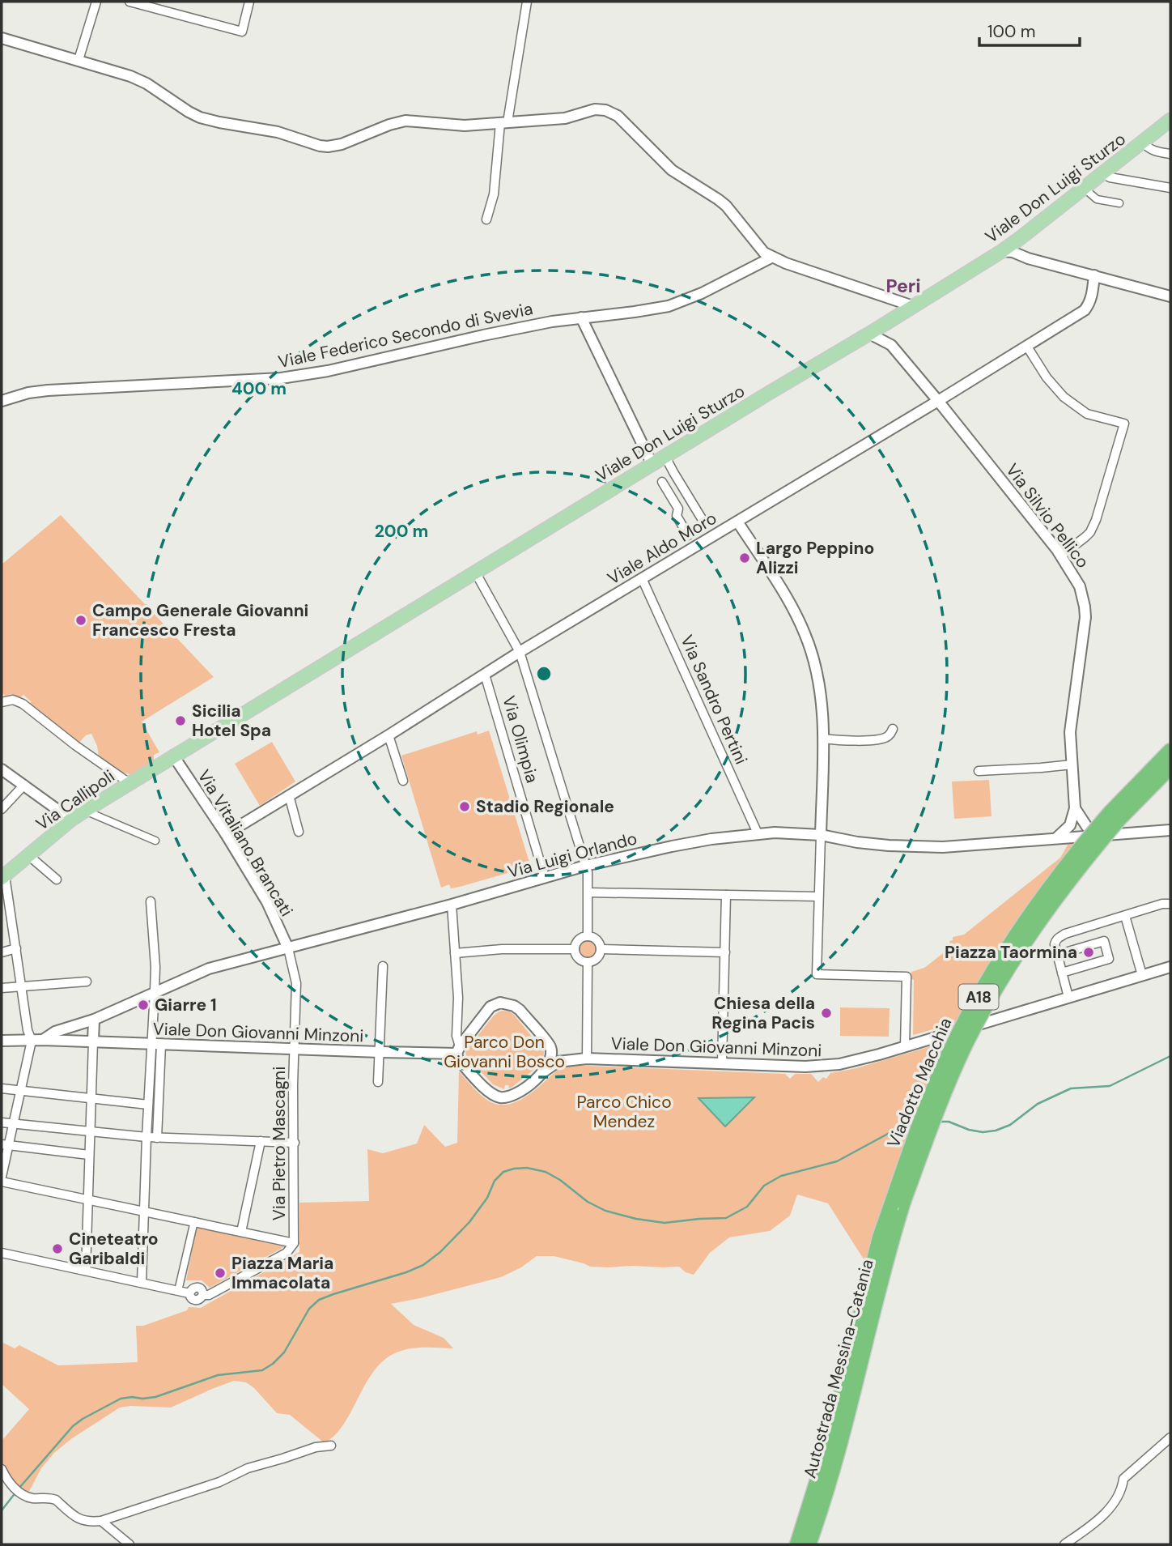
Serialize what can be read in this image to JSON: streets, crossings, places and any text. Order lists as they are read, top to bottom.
{
  "streets": {
    "highway": ["A18", "Viadotto Macchia", "Autostrada Messina-Catania"],
    "main road": ["Viale Don Luigi Sturzo", "Via Callipoli"],
    "street": [
      "Viale Federico Secondo di Svevia",
      "Via Silvio Pellico",
      "Viale Aldo Moro",
      "Via Sandro Pertini",
      "Via Olimpia",
      "Via Vitaliano Brancati",
      "Via Luigi Orlando",
      "Viale Don Giovanni Minzoni",
      "Via Pietro Mascagni"
    ]
  },
  "crossings": [
    ["Viale Don Luigi Sturzo", "Via Callipoli"],
    ["Viale Don Luigi Sturzo", "Via Vitaliano Brancati"],
    ["Via Silvio Pellico", "Viale Aldo Moro"],
    ["Via Silvio Pellico", "Via Luigi Orlando"],
    ["Viale Aldo Moro", "Via Sandro Pertini"],
    ["Viale Aldo Moro", "Via Olimpia"],
    ["Viale Aldo Moro", "Via Vitaliano Brancati"],
    ["Via Sandro Pertini", "Via Luigi Orlando"],
    ["Via Olimpia", "Via Luigi Orlando"],
    ["Via Callipoli", "Via Vitaliano Brancati"],
    ["Via Vitaliano Brancati", "Via Luigi Orlando"],
    ["Via Vitaliano Brancati", "Via Pietro Mascagni"],
    ["Via Luigi Orlando", "Viale Don Giovanni Minzoni"],
    ["Via Luigi Orlando", "Via Pietro Mascagni"],
    ["A18", "Viadotto Macchia"],
    ["Viale Don Giovanni Minzoni", "Via Pietro Mascagni"],
    ["Viadotto Macchia", "Autostrada Messina-Catania"]
  ],
  "districts": ["Peri"],
  "parks": ["Parco Don Giovanni Bosco", "Parco Chico Mendez"],
  "places": [
    "Largo Peppino Alizzi",
    "Campo Generale Giovanni Francesco Fresta",
    "Sicilia Hotel Spa",
    "Stadio Regionale",
    "Piazza Taormina",
    "Giarre 1",
    "Chiesa della Regina Pacis",
    "Cineteatro Garibaldi",
    "Piazza Maria Immacolata"
  ],
  "scale_bar": "100 m",
  "rings": ["400 m", "200 m"]
}
